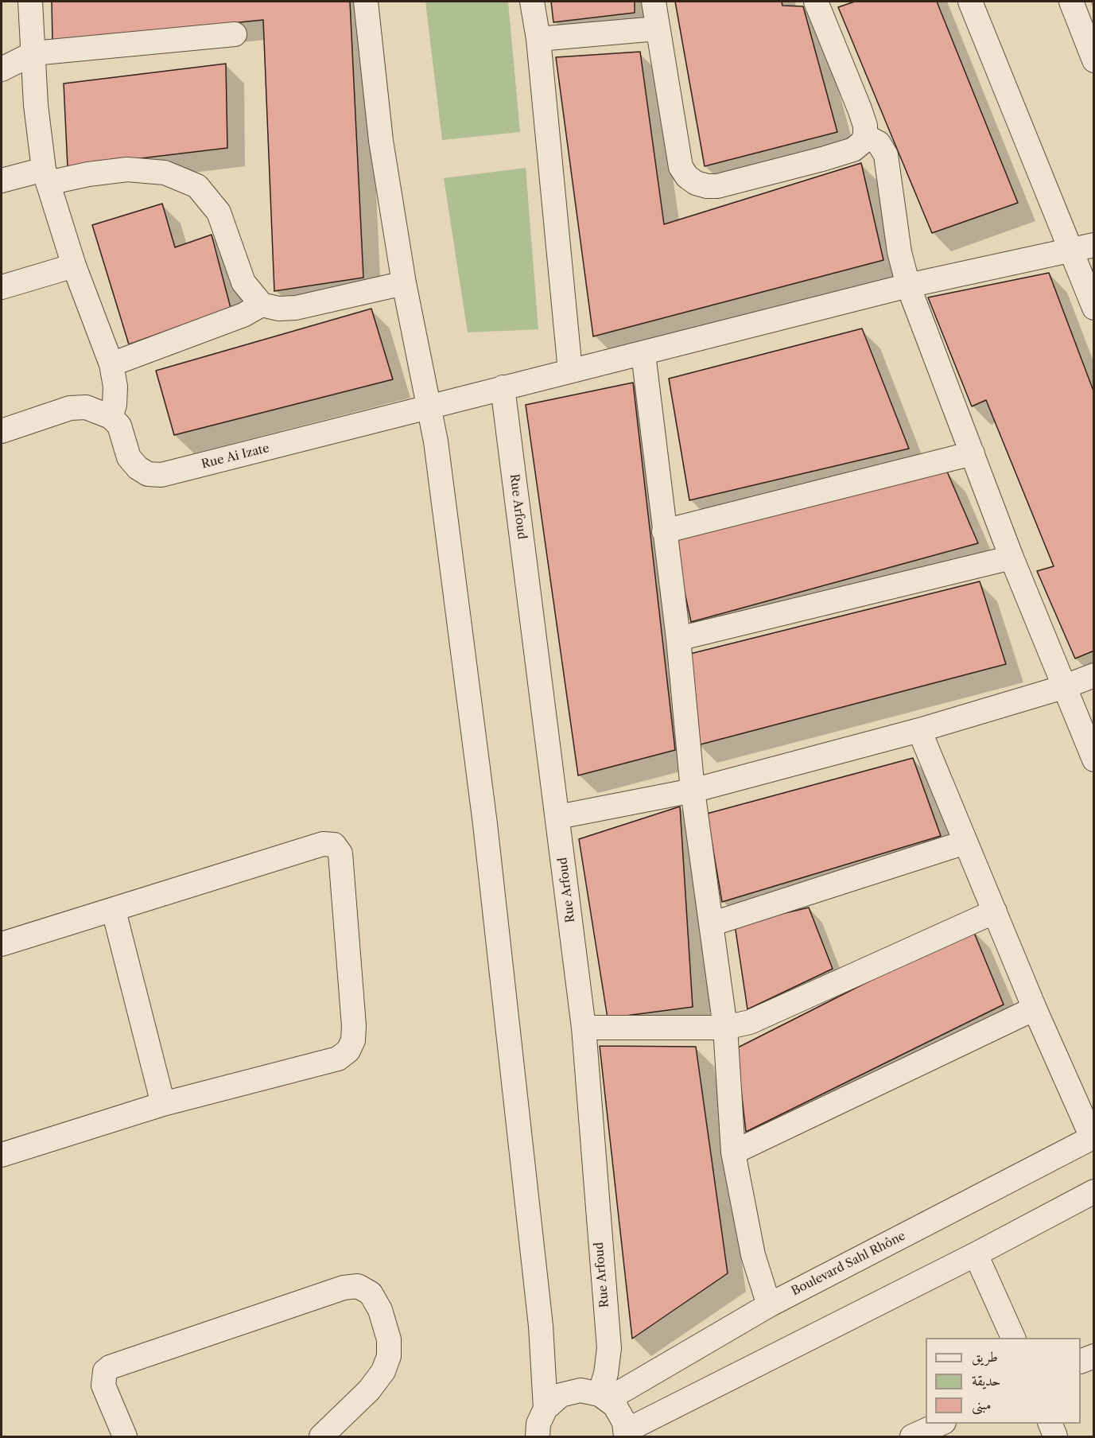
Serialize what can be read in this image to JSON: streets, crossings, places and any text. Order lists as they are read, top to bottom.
{
  "streets": {
    "street": ["Rue Ai Izate", "Rue Arfoud", "Boulevard Sahl Rhône"]
  },
  "crossings": [
    ["Rue Ai Izate", "Rue Arfoud"],
    ["Rue Arfoud", "Boulevard Sahl Rhône"]
  ],
  "legend": ["طريق", "حديقة", "مبنى"]
}
